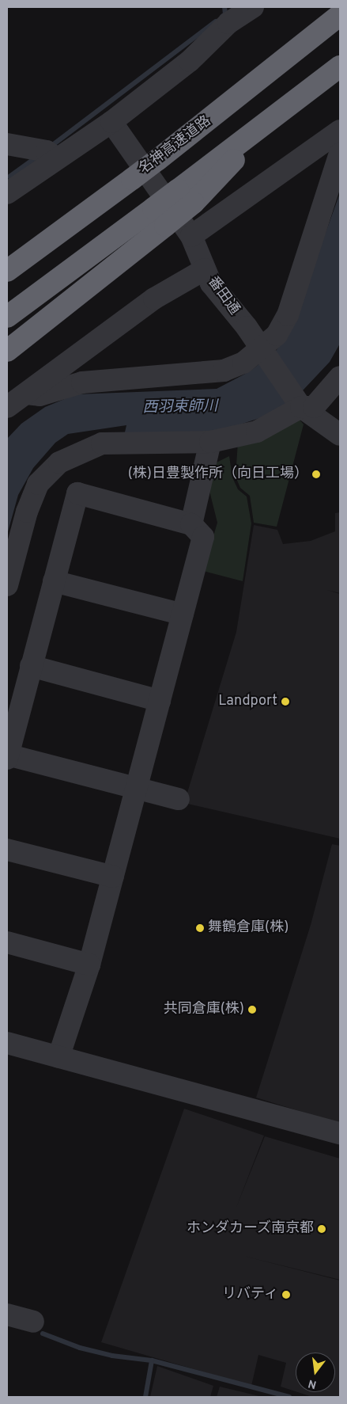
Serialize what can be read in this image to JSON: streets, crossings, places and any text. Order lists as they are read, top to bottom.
{
  "streets": {
    "highway": ["名神高速道路"],
    "street": ["番田通"]
  },
  "water": ["西羽束師川"],
  "places": [
    "(株)日豊製作所（向日工場）",
    "Landport",
    "舞鶴倉庫(株)",
    "共同倉庫(株)",
    "ホンダカーズ南京都",
    "リバティ"
  ],
  "north": "bottom"
}
